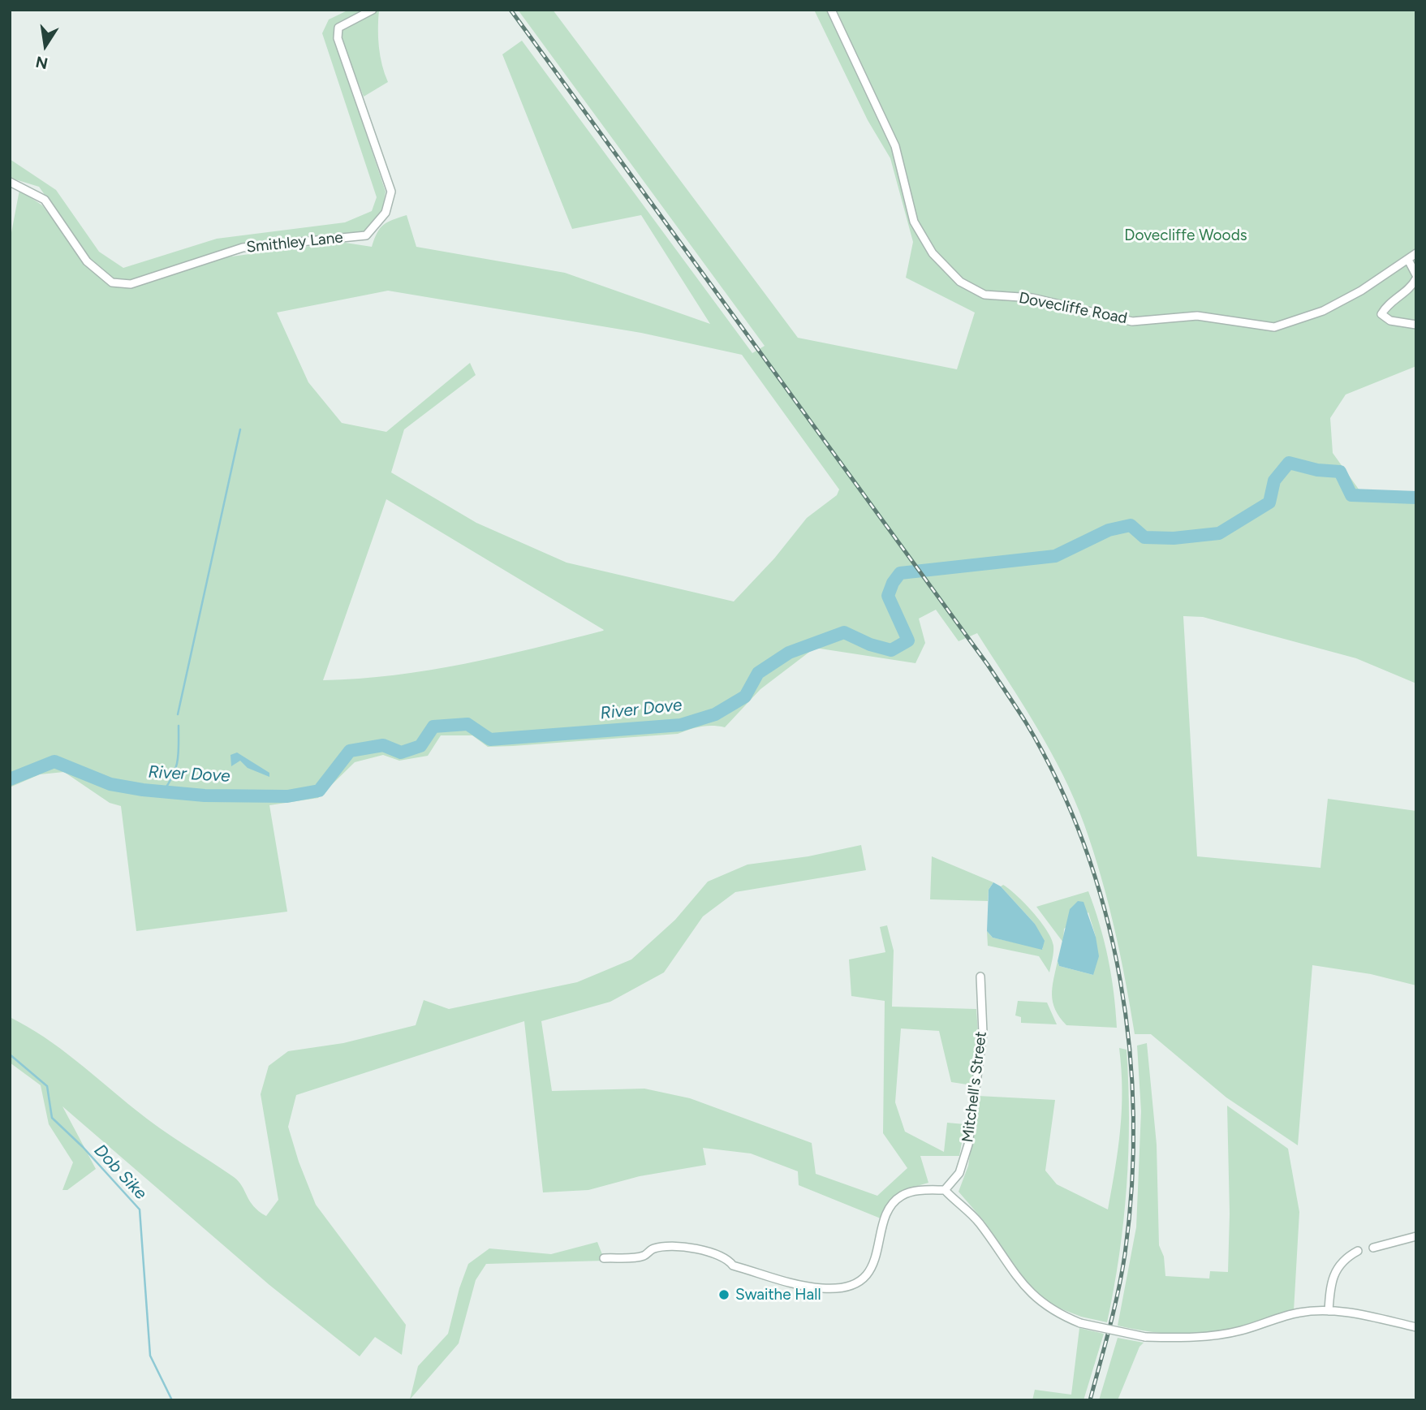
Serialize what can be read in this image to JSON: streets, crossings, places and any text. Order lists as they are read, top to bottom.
{
  "streets": {
    "street": ["Smithley Lane", "Dovecliffe Road", "Mitchell's Street"]
  },
  "water": ["River Dove", "Dob Sike"],
  "parks": ["Dovecliffe Woods"],
  "places": ["Swaithe Hall"],
  "north": "bottom"
}
